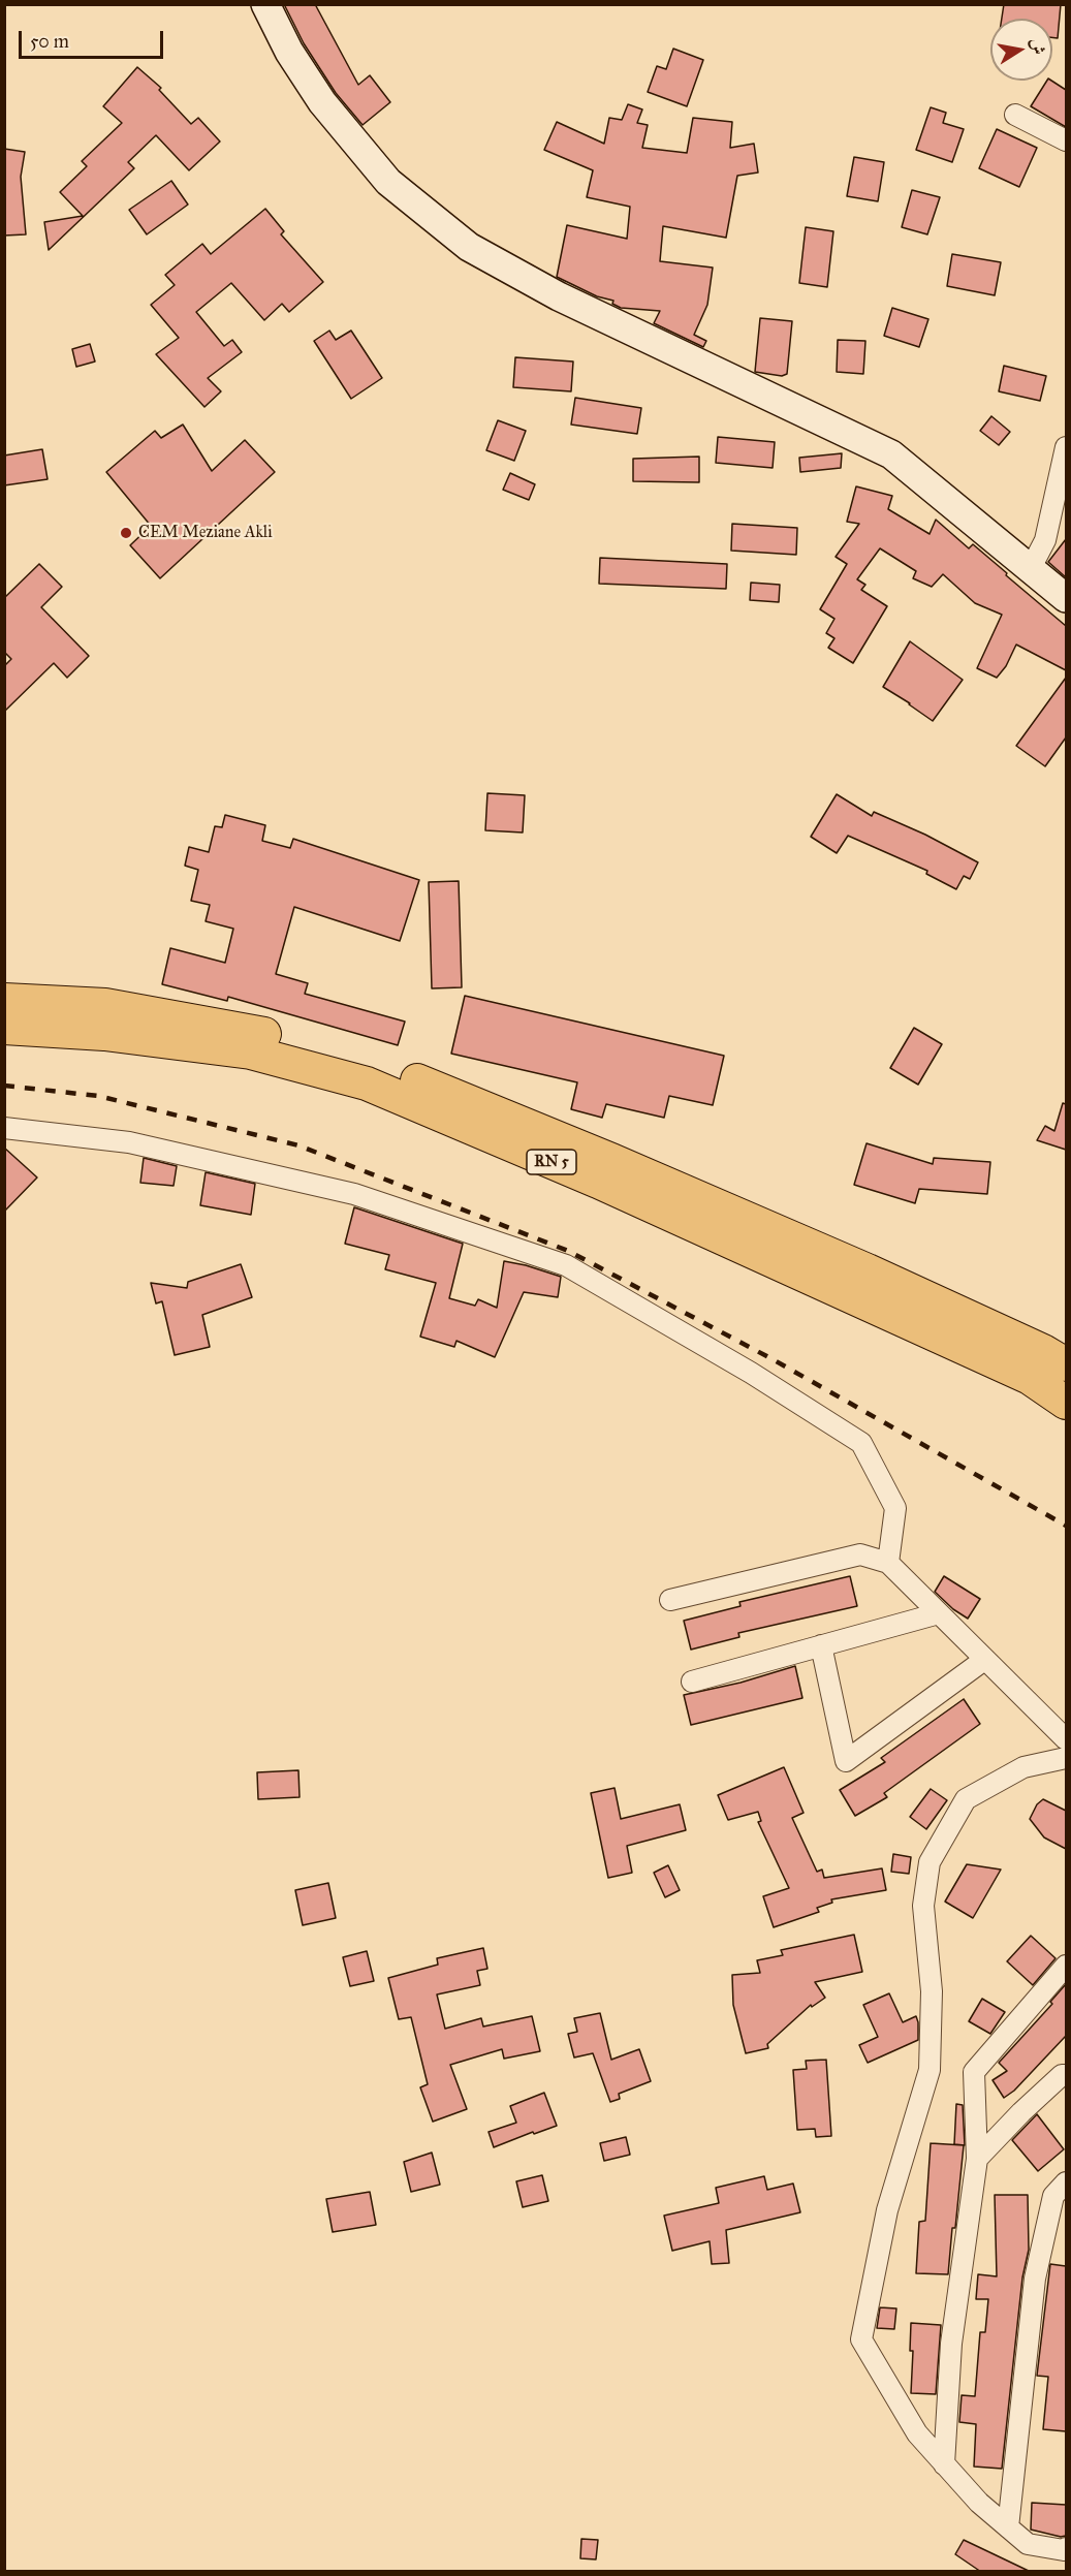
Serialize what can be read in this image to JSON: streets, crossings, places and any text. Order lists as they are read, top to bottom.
{
  "streets": {
    "highway": ["RN 5"]
  },
  "places": ["CEM Meziane Akli"],
  "scale_bar": "50 m",
  "north": "right"
}
